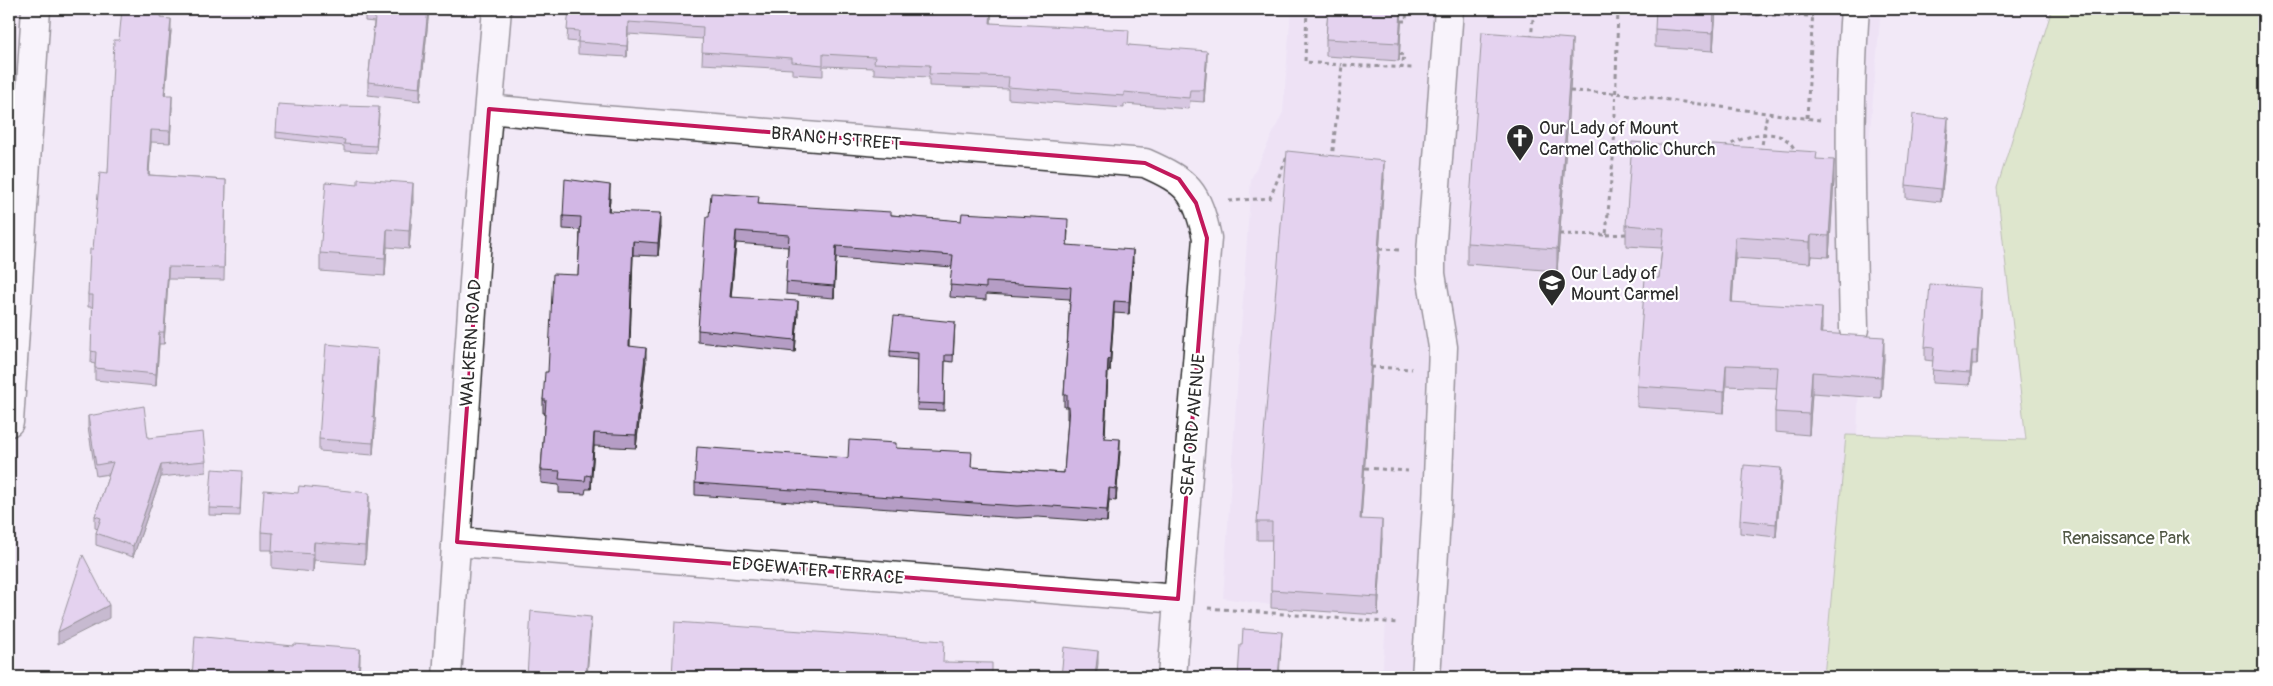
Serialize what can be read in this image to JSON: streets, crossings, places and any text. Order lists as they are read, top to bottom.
{
  "streets": {
    "street": [
      "BRANCH STREET",
      "WALKERN ROAD",
      "SEAFORD AVENUE",
      "EDGEWATER TERRACE"
    ]
  },
  "crossings": [
    ["BRANCH STREET", "WALKERN ROAD"],
    ["BRANCH STREET", "SEAFORD AVENUE"],
    ["WALKERN ROAD", "EDGEWATER TERRACE"],
    ["SEAFORD AVENUE", "EDGEWATER TERRACE"]
  ],
  "parks": ["Renaissance Park"],
  "places": {
    "church": ["Our Lady of Mount Carmel Catholic Church"],
    "school or university": ["Our Lady of Mount Carmel"]
  }
}
